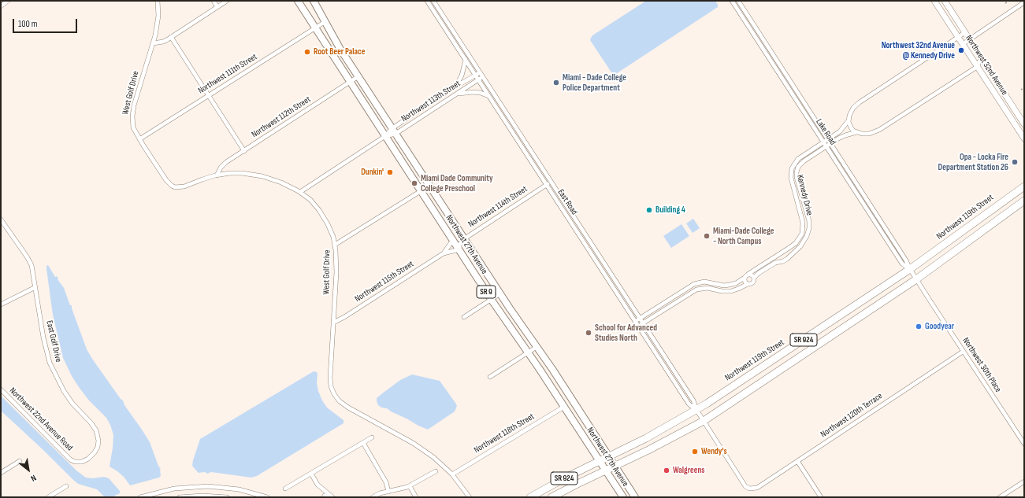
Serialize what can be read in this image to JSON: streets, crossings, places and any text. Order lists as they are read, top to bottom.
{
  "streets": {
    "highway": ["Northwest 119th Street", "SR 924"],
    "main road": ["Northwest 32nd Avenue", "Northwest 27th Avenue", "SR 9"],
    "street": [
      "Northwest 111th Street",
      "West Golf Drive",
      "Northwest 113th Street",
      "Northwest 112th Street",
      "Lake Road",
      "Kennedy Drive",
      "East Road",
      "Northwest 114th Street",
      "Northwest 115th Street",
      "East Golf Drive",
      "Northwest 30th Place",
      "Northwest 120th Terrace",
      "Northwest 22nd Avenue Road",
      "Northwest 118th Street"
    ]
  },
  "crossings": [
    ["Northwest 32nd Avenue", "Kennedy Drive"],
    ["Northwest 111th Street", "West Golf Drive"],
    ["Northwest 111th Street", "Northwest 27th Avenue"],
    ["West Golf Drive", "Northwest 113th Street"],
    ["West Golf Drive", "Northwest 112th Street"],
    ["West Golf Drive", "Northwest 115th Street"],
    ["West Golf Drive", "Northwest 118th Street"],
    ["Northwest 113th Street", "East Road"],
    ["Northwest 113th Street", "Northwest 27th Avenue"],
    ["Northwest 112th Street", "Northwest 27th Avenue"],
    ["Lake Road", "Kennedy Drive"],
    ["Lake Road", "Northwest 119th Street"],
    ["Lake Road", "SR 924"],
    ["Lake Road", "Northwest 30th Place"],
    ["Kennedy Drive", "East Road"],
    ["East Road", "Northwest 114th Street"],
    ["East Road", "Northwest 119th Street"],
    ["East Road", "SR 924"],
    ["East Road", "Northwest 120th Terrace"],
    ["Northwest 114th Street", "Northwest 27th Avenue"],
    ["Northwest 114th Street", "Northwest 115th Street"],
    ["Northwest 119th Street", "Northwest 27th Avenue"],
    ["Northwest 27th Avenue", "Northwest 115th Street"],
    ["Northwest 27th Avenue", "SR 924"],
    ["Northwest 27th Avenue", "Northwest 118th Street"],
    ["SR 924", "Northwest 30th Place"],
    ["East Golf Drive", "Northwest 22nd Avenue Road"],
    ["Northwest 30th Place", "Northwest 120th Terrace"]
  ],
  "places": [
    "Northwest 32nd Avenue @ Kennedy Drive",
    "Root Beer Palace",
    "Miami - Dade College Police Department",
    "Opa - Locka Fire Department Station 26",
    "Dunkin'",
    "Miami Dade Community College Preschool",
    "Building 4",
    "Miami-Dade College - North Campus",
    "Goodyear",
    "School for Advanced Studies North",
    "Wendy's",
    "Walgreens"
  ],
  "scale_bar": "100 m",
  "north": "bottom right"
}
